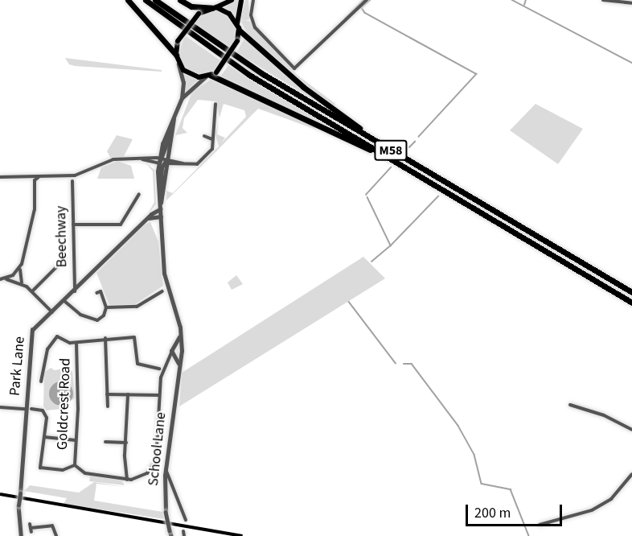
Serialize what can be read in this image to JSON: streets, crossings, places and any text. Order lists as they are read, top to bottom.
{
  "streets": {
    "highway": ["M58"],
    "street": [
      "Beechway",
      "Park Lane",
      "Goldcrest Road",
      "School Lane"
    ]
  },
  "crossings": [
    ["Beechway", "Park Lane"],
    ["Park Lane", "School Lane"]
  ],
  "scale_bar": "200 m"
}
